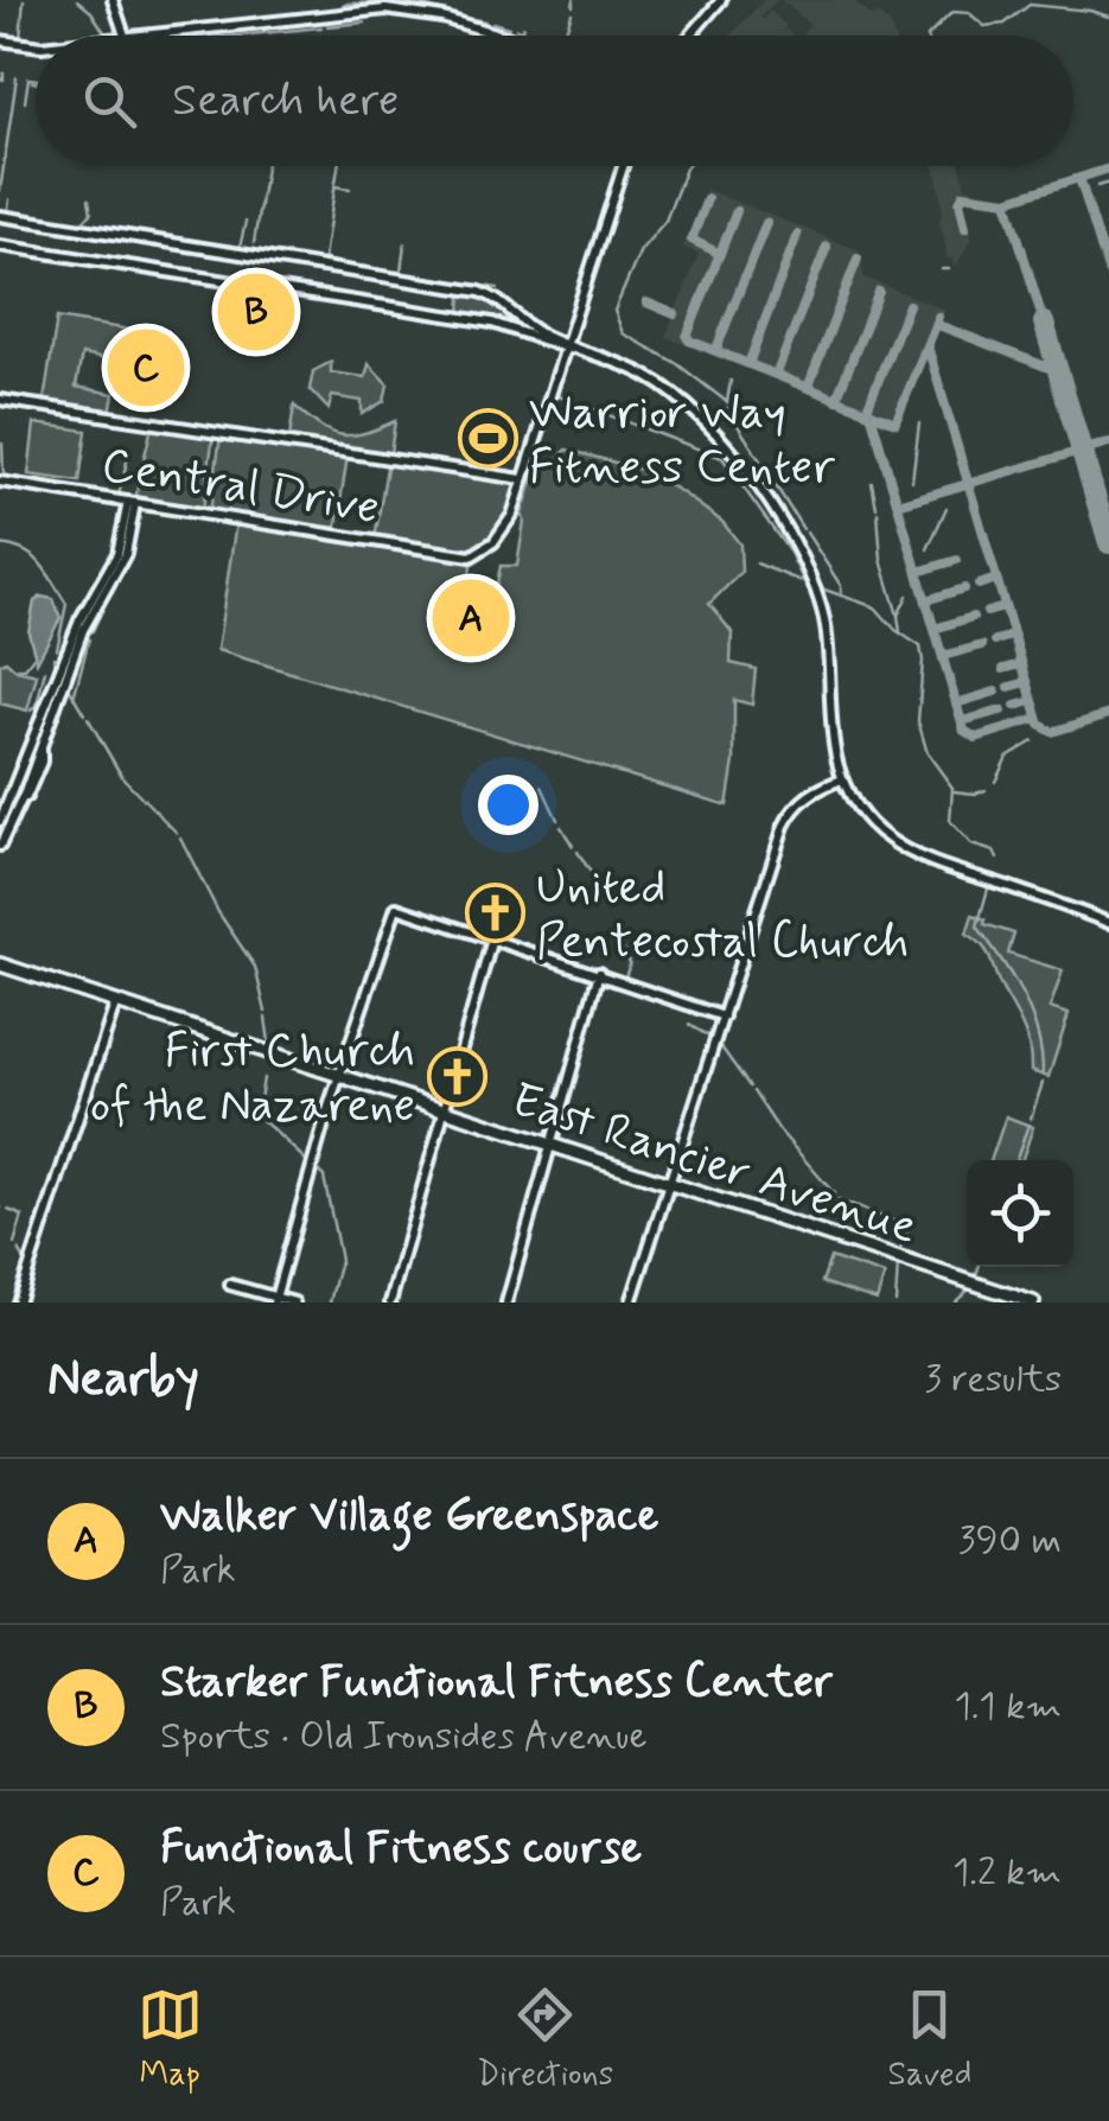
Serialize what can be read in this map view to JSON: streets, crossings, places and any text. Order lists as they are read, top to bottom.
{
  "streets": {
    "main road": ["East Rancier Avenue"],
    "street": ["Central Drive"]
  },
  "places": {
    "sports": ["Warrior Way Fitness Center"],
    "church": ["United Pentecostal Church", "First Church of the Nazarene"]
  },
  "page": {
    "search": "Search here",
    "pins": ["B", "C", "A"],
    "heading": ["Nearby", "3 results"],
    "list": [
      {
        "mark": "A",
        "name": "Walker Village Greenspace",
        "note": "Park",
        "value": "390 m"
      },
      {
        "mark": "B",
        "name": "Starker Functional Fitness Center",
        "note": "Sports · Old Ironsides Avenue",
        "value": "1.1 km"
      },
      {
        "mark": "C",
        "name": "Functional Fitness course",
        "note": "Park",
        "value": "1.2 km"
      }
    ],
    "nav": ["Map", "Directions", "Saved"]
  }
}
